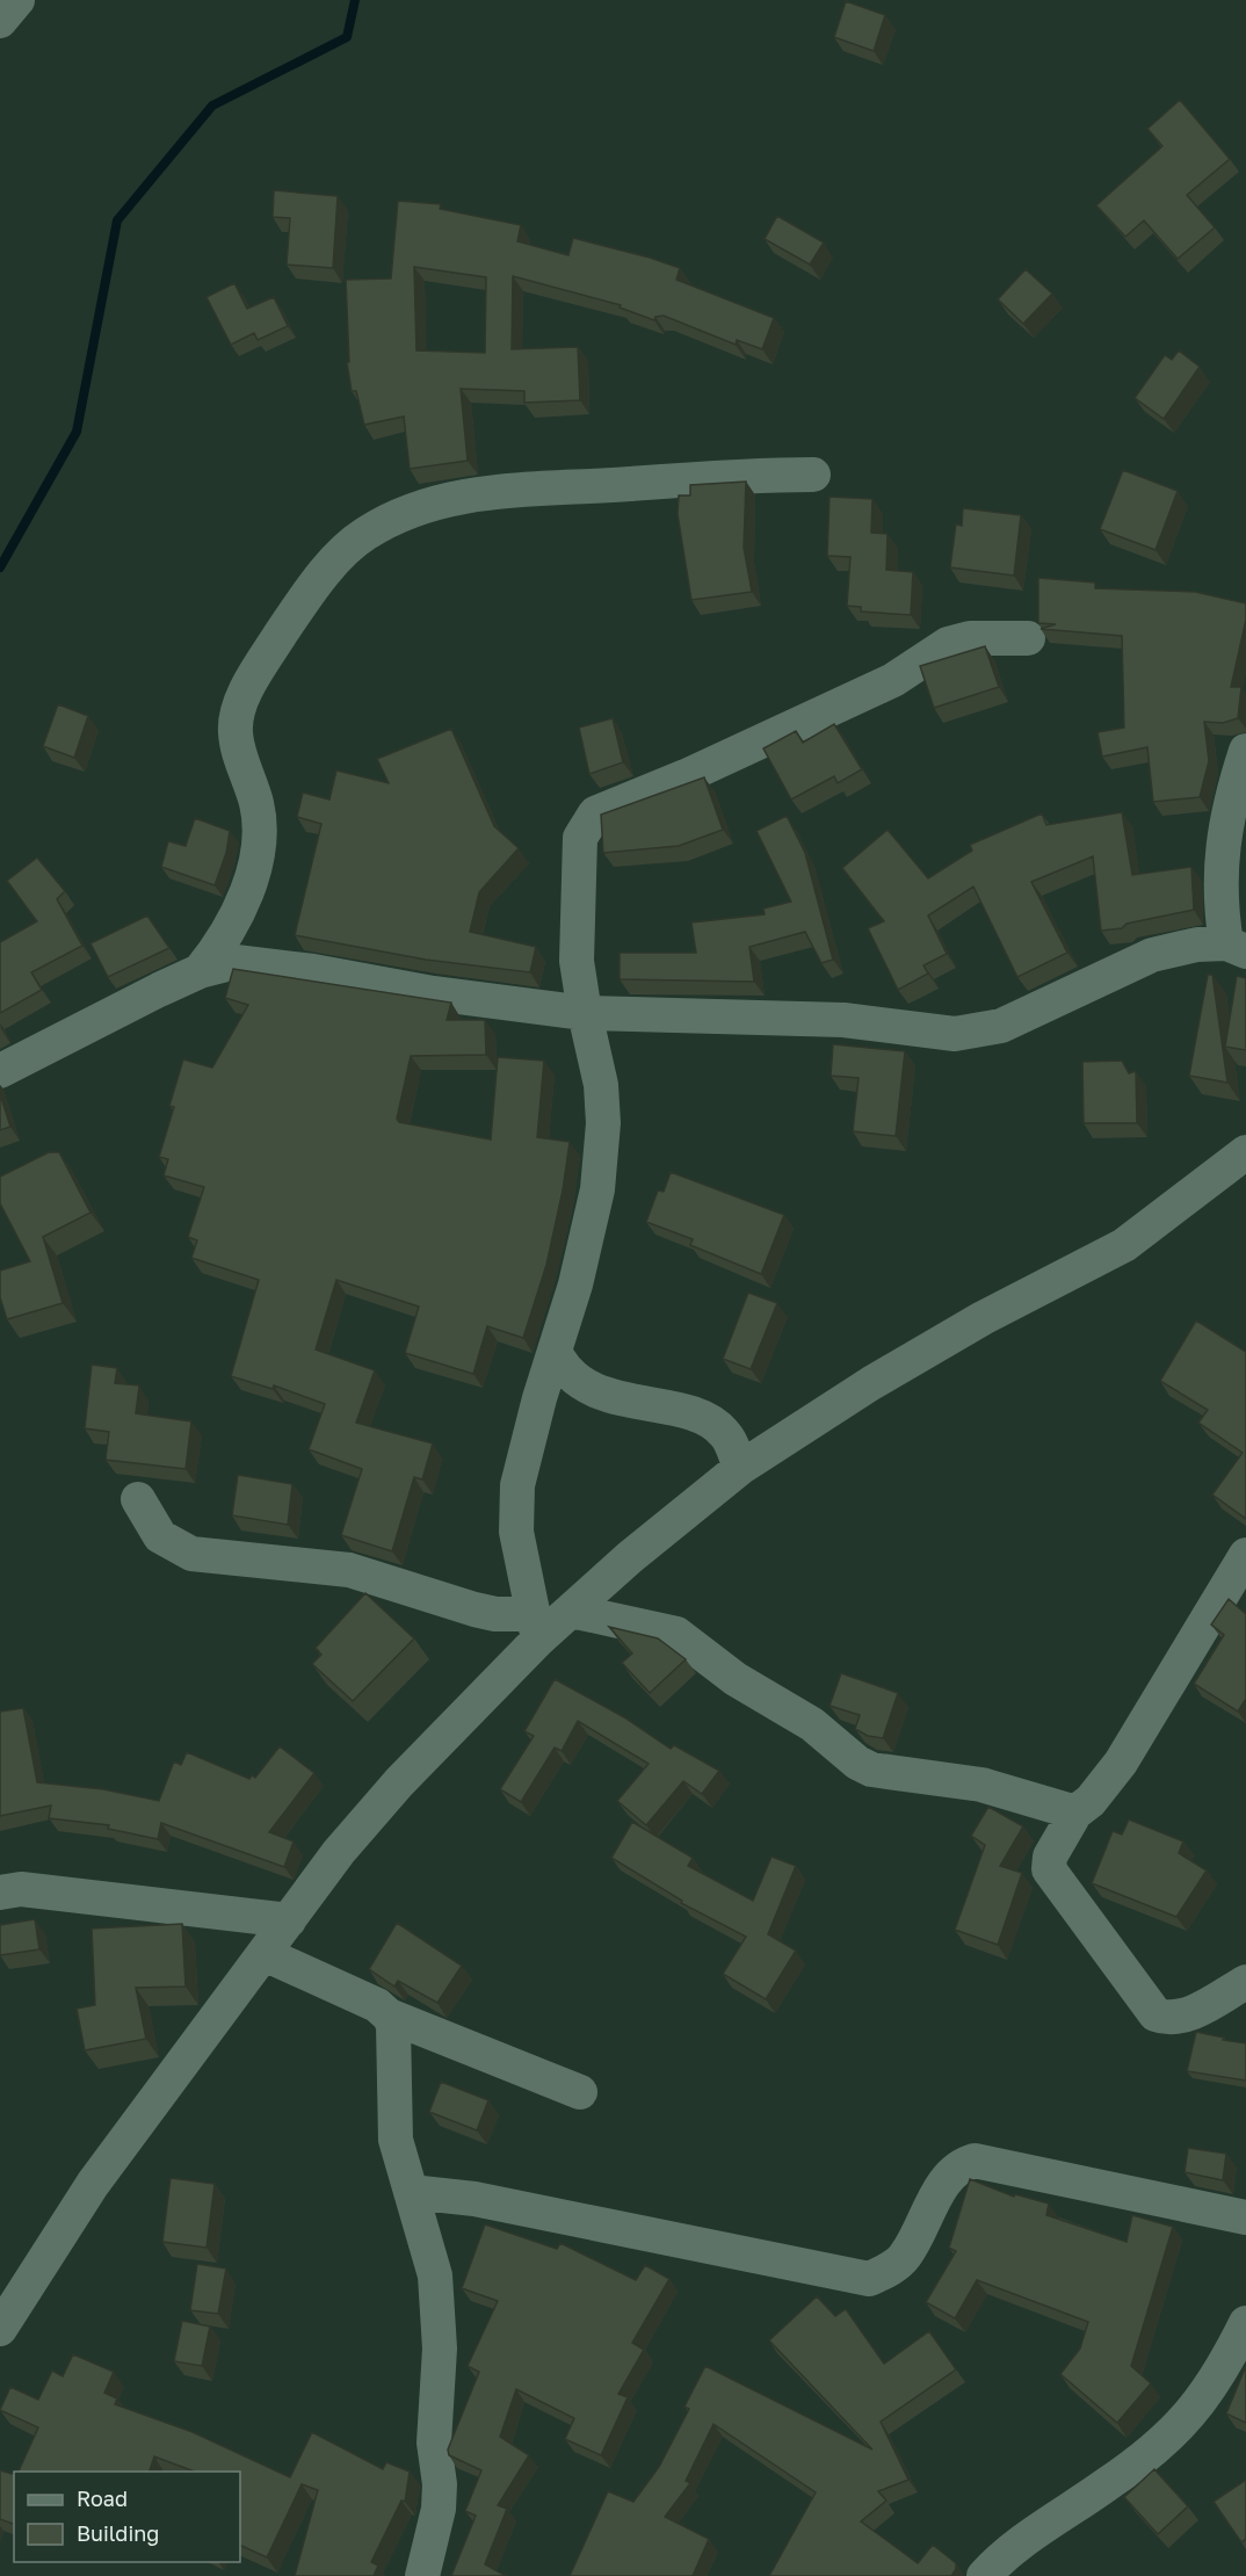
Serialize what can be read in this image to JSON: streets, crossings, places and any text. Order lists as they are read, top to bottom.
{
  "legend": ["Road", "Building"]
}
